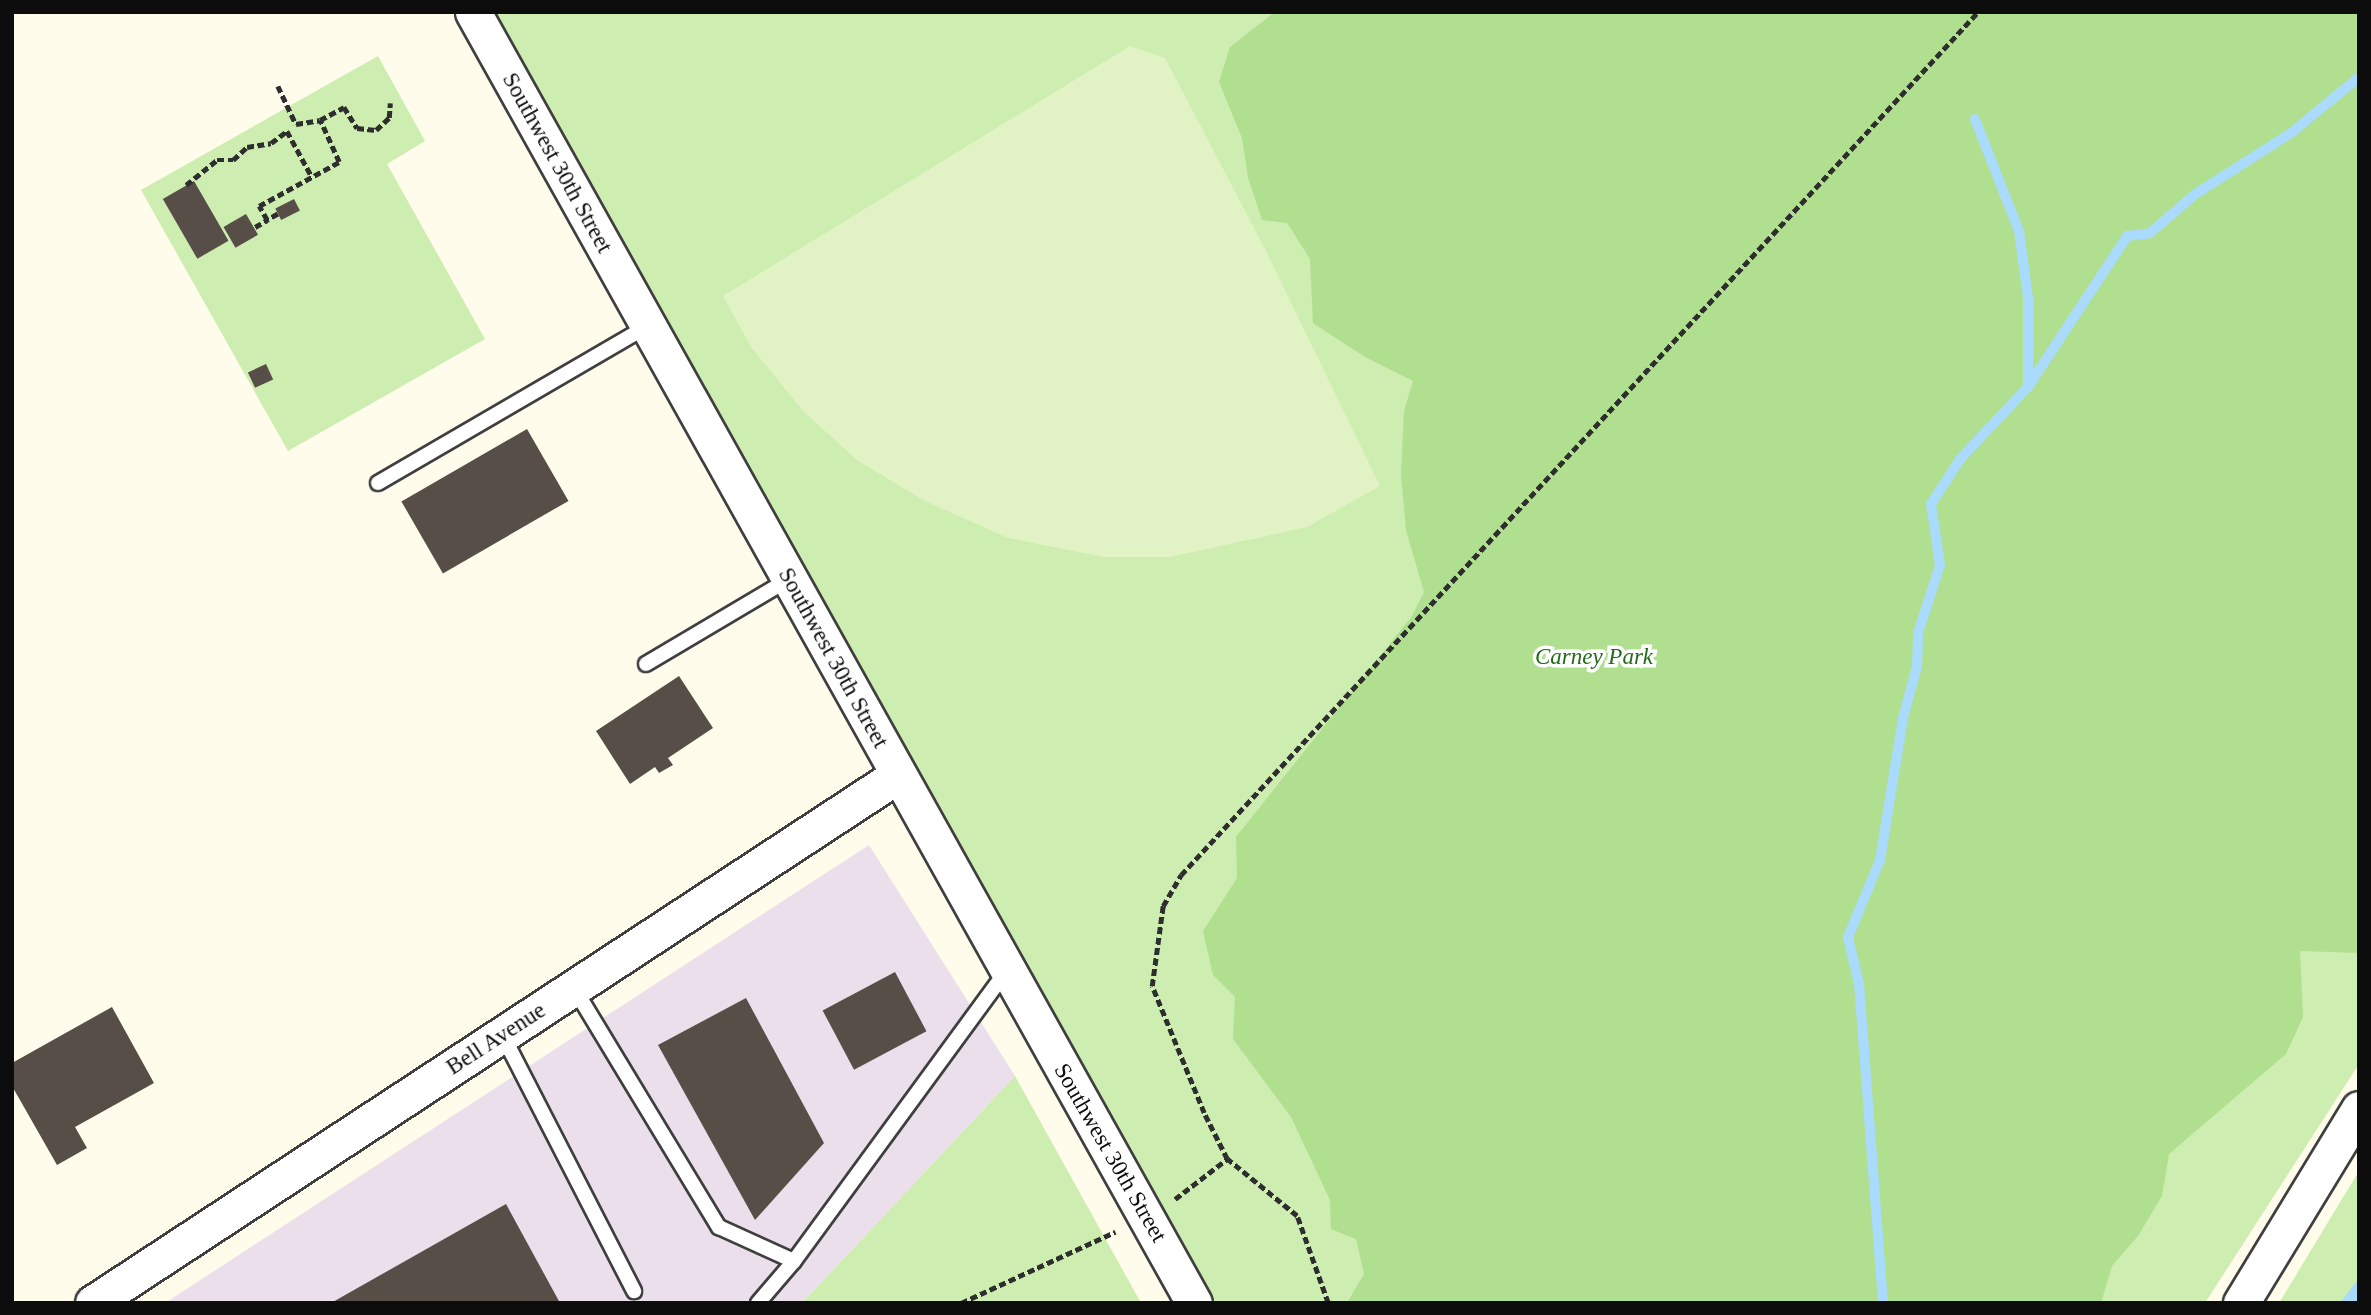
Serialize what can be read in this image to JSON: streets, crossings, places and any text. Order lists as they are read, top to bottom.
{
  "streets": {
    "street": ["Southwest 30th Street", "Bell Avenue"]
  },
  "crossings": [
    ["Southwest 30th Street", "Bell Avenue"]
  ],
  "parks": ["Carney Park"]
}
